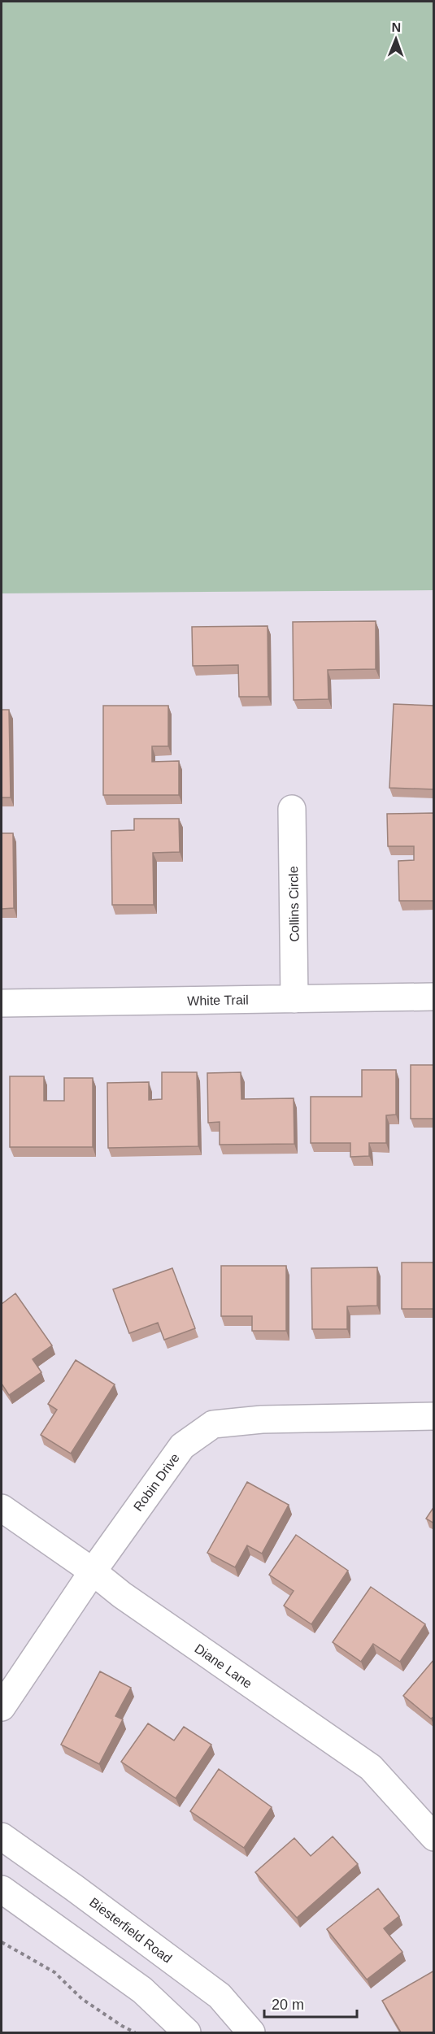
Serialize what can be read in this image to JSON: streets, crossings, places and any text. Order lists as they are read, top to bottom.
{
  "streets": {
    "street": [
      "Collins Circle",
      "White Trail",
      "Robin Drive",
      "Diane Lane",
      "Biesterfield Road"
    ]
  },
  "crossings": [
    ["Collins Circle", "White Trail"],
    ["Robin Drive", "Diane Lane"]
  ],
  "scale_bar": "20 m",
  "north": "top"
}
